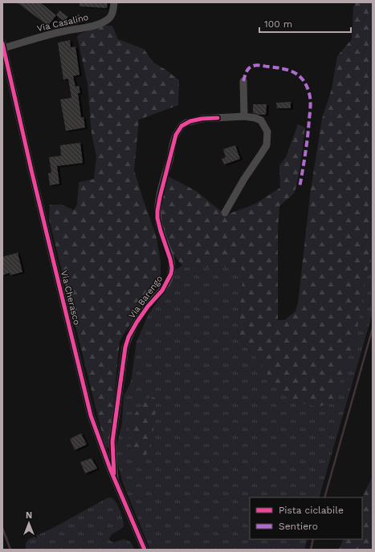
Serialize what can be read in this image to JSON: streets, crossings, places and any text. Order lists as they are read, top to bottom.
{
  "streets": {
    "street": ["Via Casalino", "Via Barengo", "Via Cherasco"]
  },
  "crossings": [
    ["Via Casalino", "Via Cherasco"],
    ["Via Barengo", "Via Cherasco"]
  ],
  "legend": ["Pista ciclabile", "Sentiero"],
  "scale_bar": "100 m",
  "north": "top"
}
